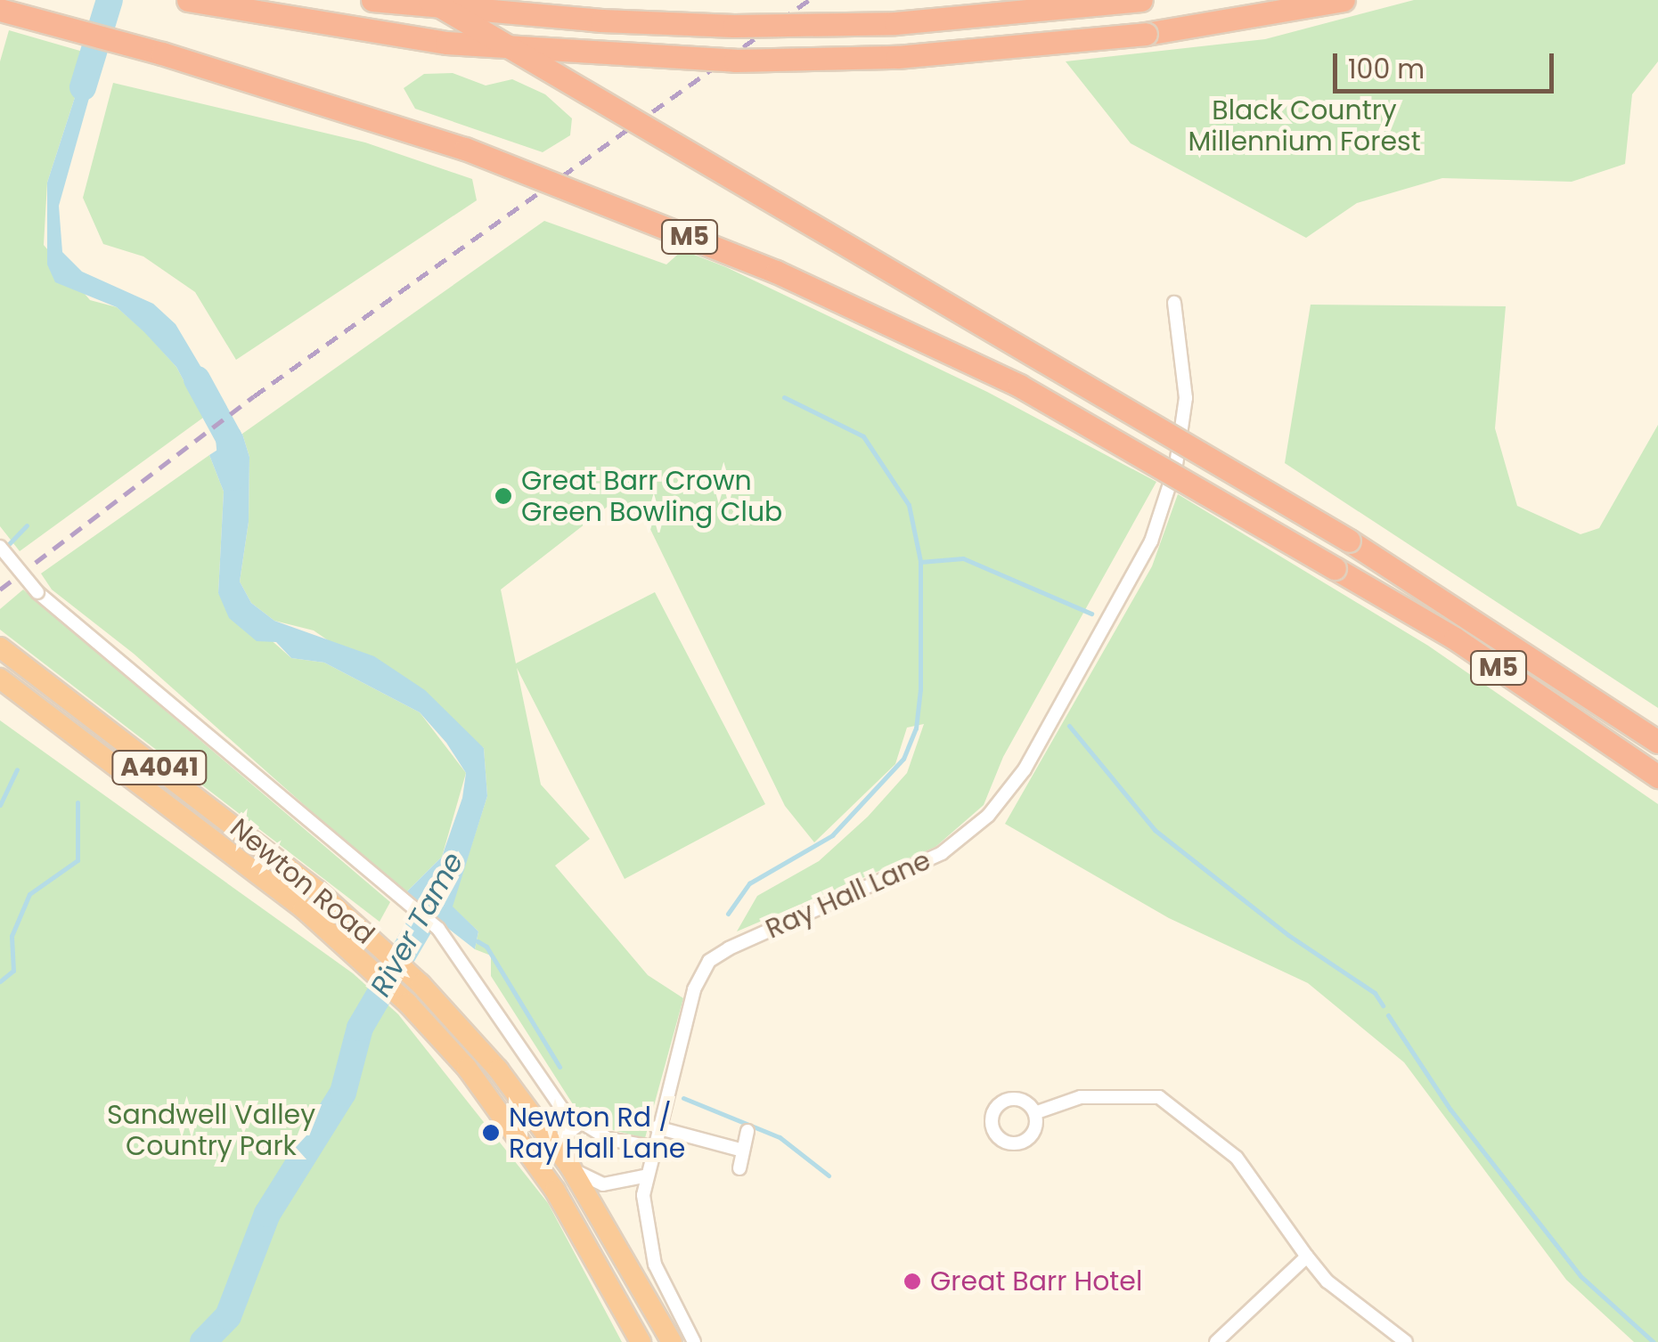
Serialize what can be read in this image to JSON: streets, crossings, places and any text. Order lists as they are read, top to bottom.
{
  "streets": {
    "highway": ["M5", "A4041", "Newton Road"],
    "street": ["Ray Hall Lane"]
  },
  "water": ["River Tame"],
  "parks": ["Black Country Millennium Forest", "Sandwell Valley Country Park"],
  "places": ["Great Barr Crown Green Bowling Club", "Newton Rd / Ray Hall Lane", "Great Barr Hotel"],
  "scale_bar": "100 m"
}
